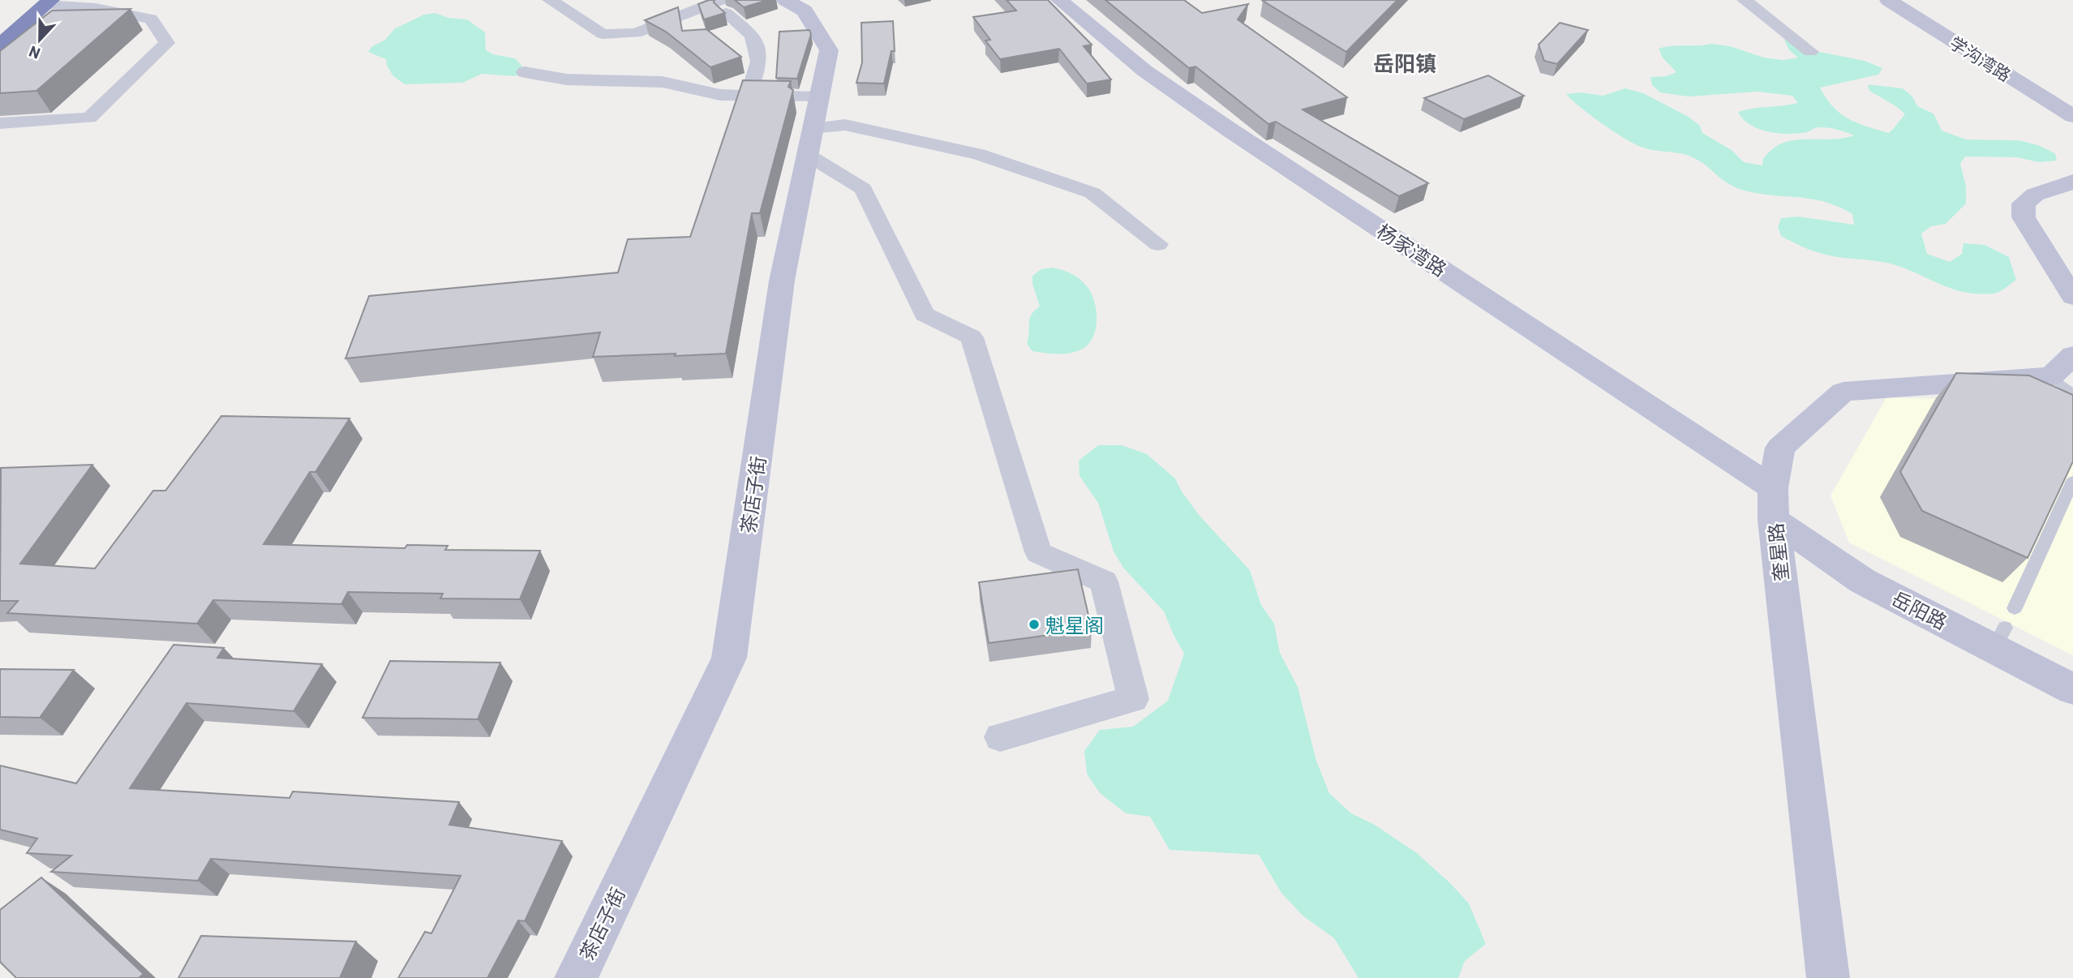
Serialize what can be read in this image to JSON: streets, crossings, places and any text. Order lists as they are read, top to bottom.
{
  "streets": {
    "street": [
      "学沟湾路",
      "杨家湾路",
      "茶店子街",
      "奎星路",
      "岳阳路"
    ]
  },
  "crossings": [
    ["杨家湾路", "奎星路"],
    ["杨家湾路", "岳阳路"],
    ["奎星路", "岳阳路"]
  ],
  "districts": ["岳阳镇"],
  "places": ["魁星阁"],
  "north": "bottom"
}
